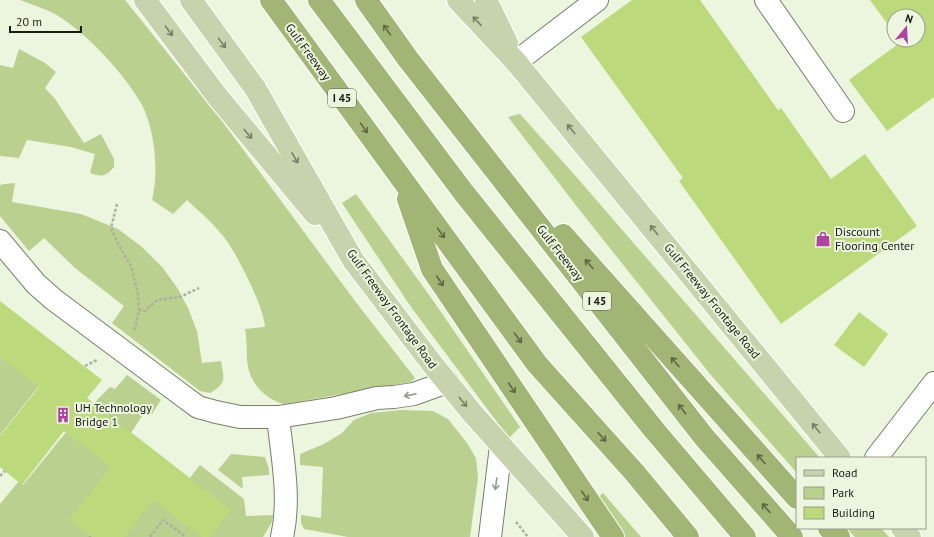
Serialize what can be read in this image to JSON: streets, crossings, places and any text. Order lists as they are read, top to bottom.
{
  "streets": {
    "highway": ["Gulf Freeway", "I 45"],
    "main road": ["Gulf Freeway Frontage Road"]
  },
  "places": {
    "shop": ["Discount Flooring Center"],
    "building": ["UH Technology Bridge 1"]
  },
  "legend": ["Road", "Park", "Building"],
  "scale_bar": "20 m",
  "north": "top"
}
